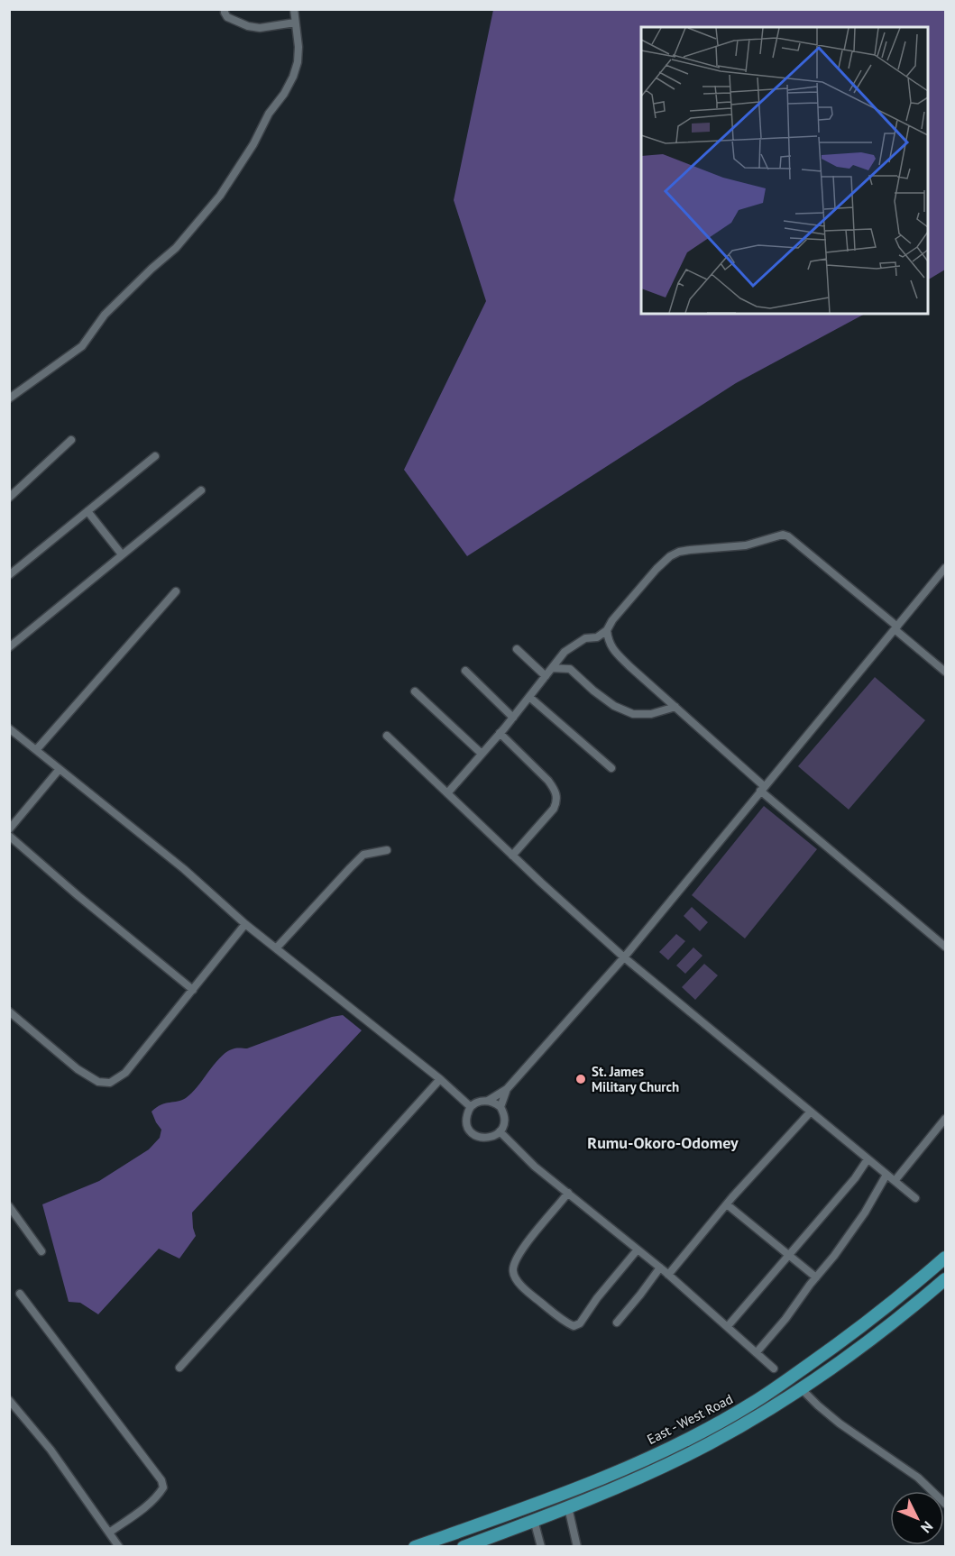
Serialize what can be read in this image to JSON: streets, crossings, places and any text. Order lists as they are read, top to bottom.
{
  "streets": {
    "main road": ["East - West Road"]
  },
  "districts": ["Rumu-Okoro-Odomey"],
  "places": ["St. James Military Church"],
  "north": "bottom right"
}
